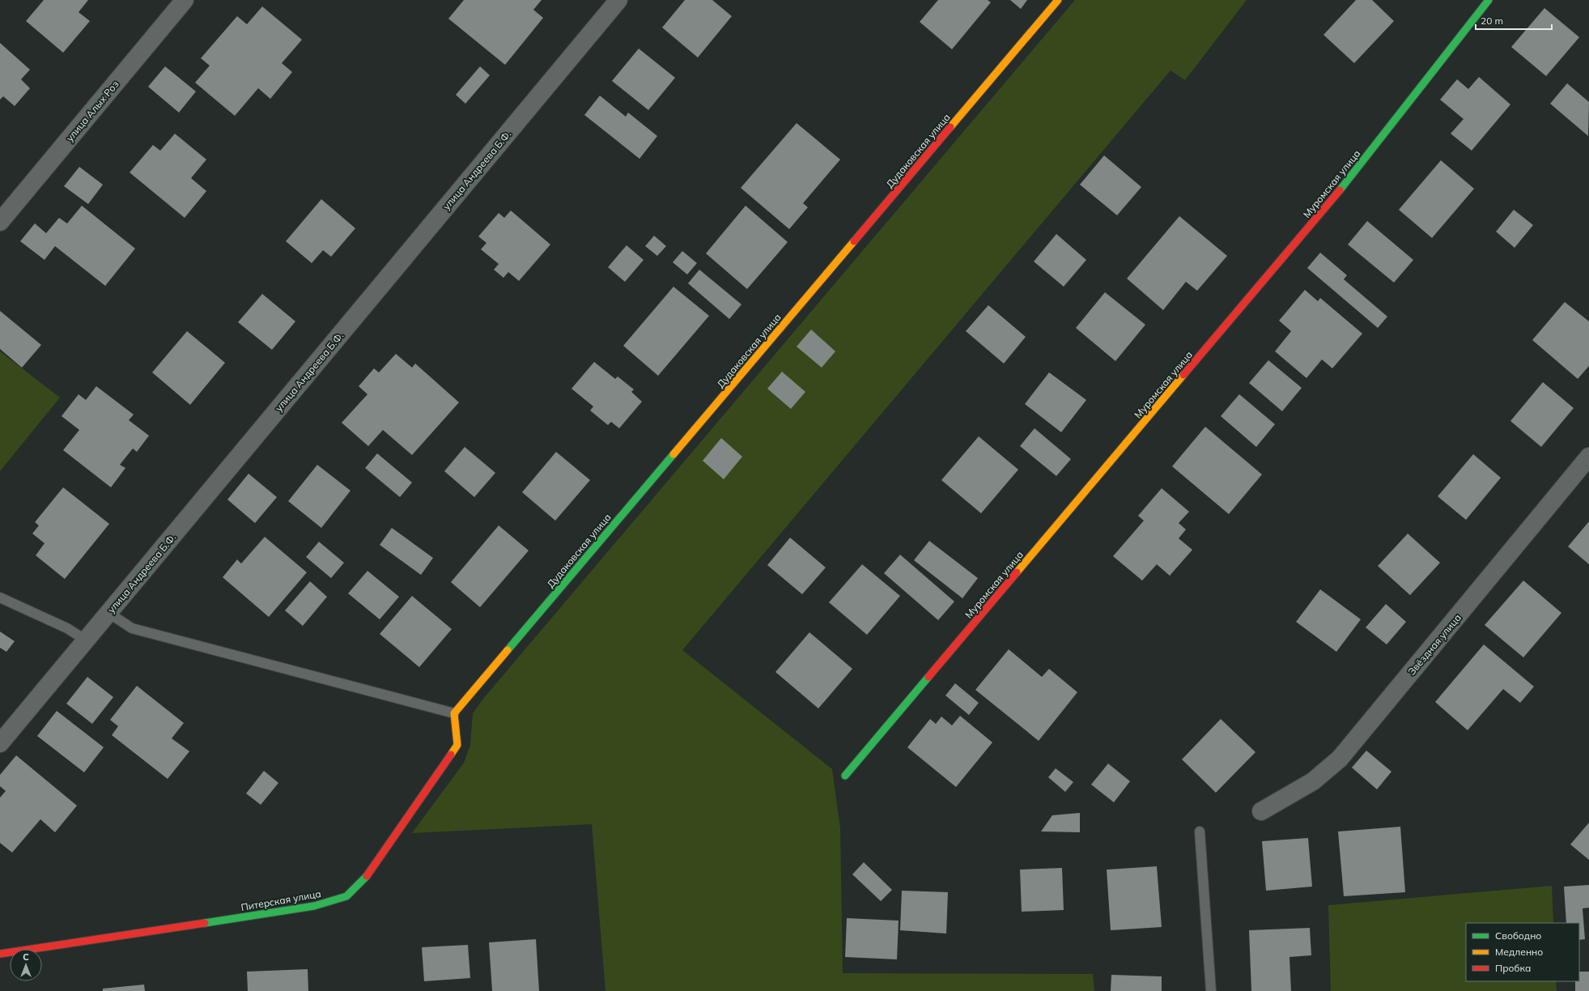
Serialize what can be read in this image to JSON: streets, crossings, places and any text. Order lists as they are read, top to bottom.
{
  "streets": {
    "street": [
      "улица Алых Роз",
      "Дудаковская улица",
      "улица Андреева Б.Ф.",
      "Муромская улица",
      "Звёздная улица",
      "Питерская улица"
    ]
  },
  "crossings": [
    ["Дудаковская улица", "Питерская улица"]
  ],
  "legend": ["Свободно", "Медленно", "Пробка"],
  "scale_bar": "20 m",
  "north": "top"
}
